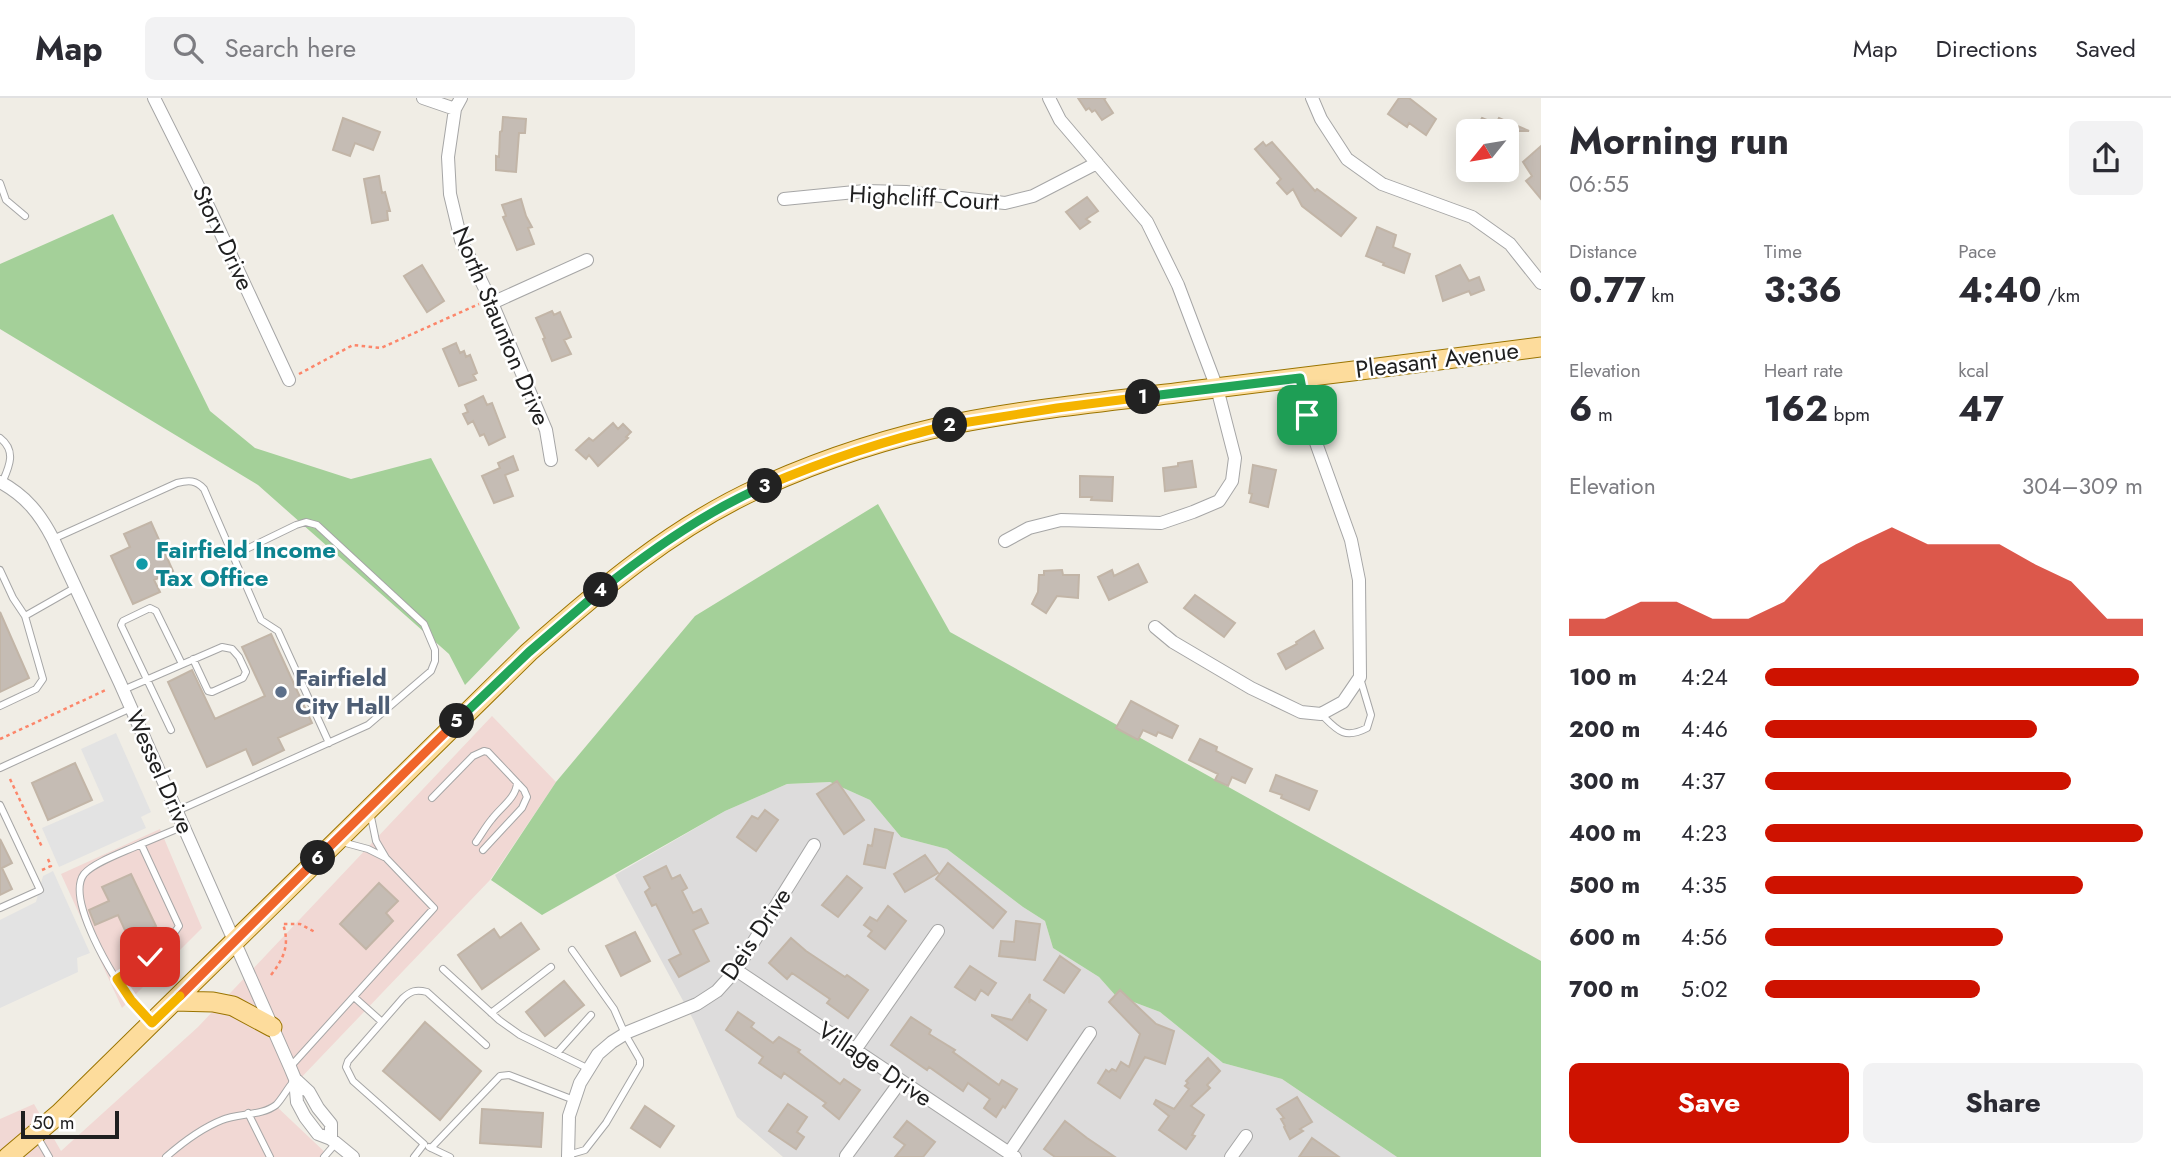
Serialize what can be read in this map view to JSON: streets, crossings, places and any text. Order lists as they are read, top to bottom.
{
  "streets": {
    "main road": ["Pleasant Avenue"],
    "street": [
      "Highcliff Court",
      "Story Drive",
      "North Staunton Drive",
      "Wessel Drive",
      "Deis Drive",
      "Village Drive"
    ]
  },
  "crossings": [
    ["Pleasant Avenue", "Wessel Drive"],
    ["Deis Drive", "Village Drive"]
  ],
  "places": ["Fairfield Income Tax Office", "Fairfield City Hall"],
  "scale_bar": "50 m",
  "north": "bottom left",
  "page": {
    "header": "Map",
    "search": "Search here",
    "nav": ["Map", "Directions", "Saved"],
    "heading": ["Morning run", "06:55"],
    "stats": [
      ["Distance", "0.77 km"],
      ["Time", "3:36"],
      ["Pace", "4:40 /km"],
      ["Elevation", "6 m"],
      ["Heart rate", "162 bpm"],
      ["kcal", "47"]
    ],
    "pins": [
      "1",
      "2",
      "3",
      "4",
      "5",
      "6"
    ],
    "chart": ["Elevation", "304–309 m"],
    "list": [
      {
        "name": "100 m",
        "note": "4:24"
      },
      {
        "name": "200 m",
        "note": "4:46"
      },
      {
        "name": "300 m",
        "note": "4:37"
      },
      {
        "name": "400 m",
        "note": "4:23"
      },
      {
        "name": "500 m",
        "note": "4:35"
      },
      {
        "name": "600 m",
        "note": "4:56"
      },
      {
        "name": "700 m",
        "note": "5:02"
      }
    ],
    "buttons": ["Save", "Share"],
    "scale": "50 m"
  }
}
